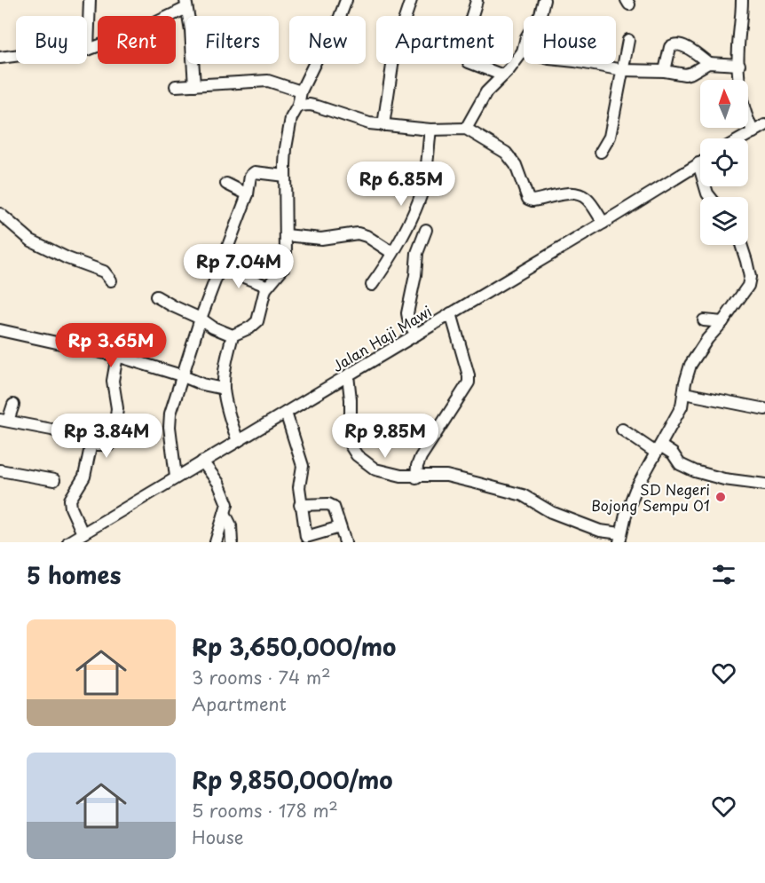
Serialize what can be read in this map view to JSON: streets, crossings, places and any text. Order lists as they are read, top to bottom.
{
  "streets": {
    "street": ["Jalan Haji Mawi"]
  },
  "places": ["SD Negeri Bojong Sempu 01"],
  "north": "top",
  "page": {
    "chip": [
      "Buy",
      "Rent",
      "Filters",
      "New",
      "Apartment",
      "House"
    ],
    "price": [
      "Rp 6.85M",
      "Rp 7.04M",
      "Rp 3.65M",
      "Rp 3.84M",
      "Rp 9.85M"
    ],
    "heading": "5 homes",
    "list": [
      {
        "name": "Rp 3,650,000/mo",
        "note": "3 rooms · 74 m² · Apartment"
      },
      {
        "name": "Rp 9,850,000/mo",
        "note": "5 rooms · 178 m² · House"
      }
    ]
  }
}
